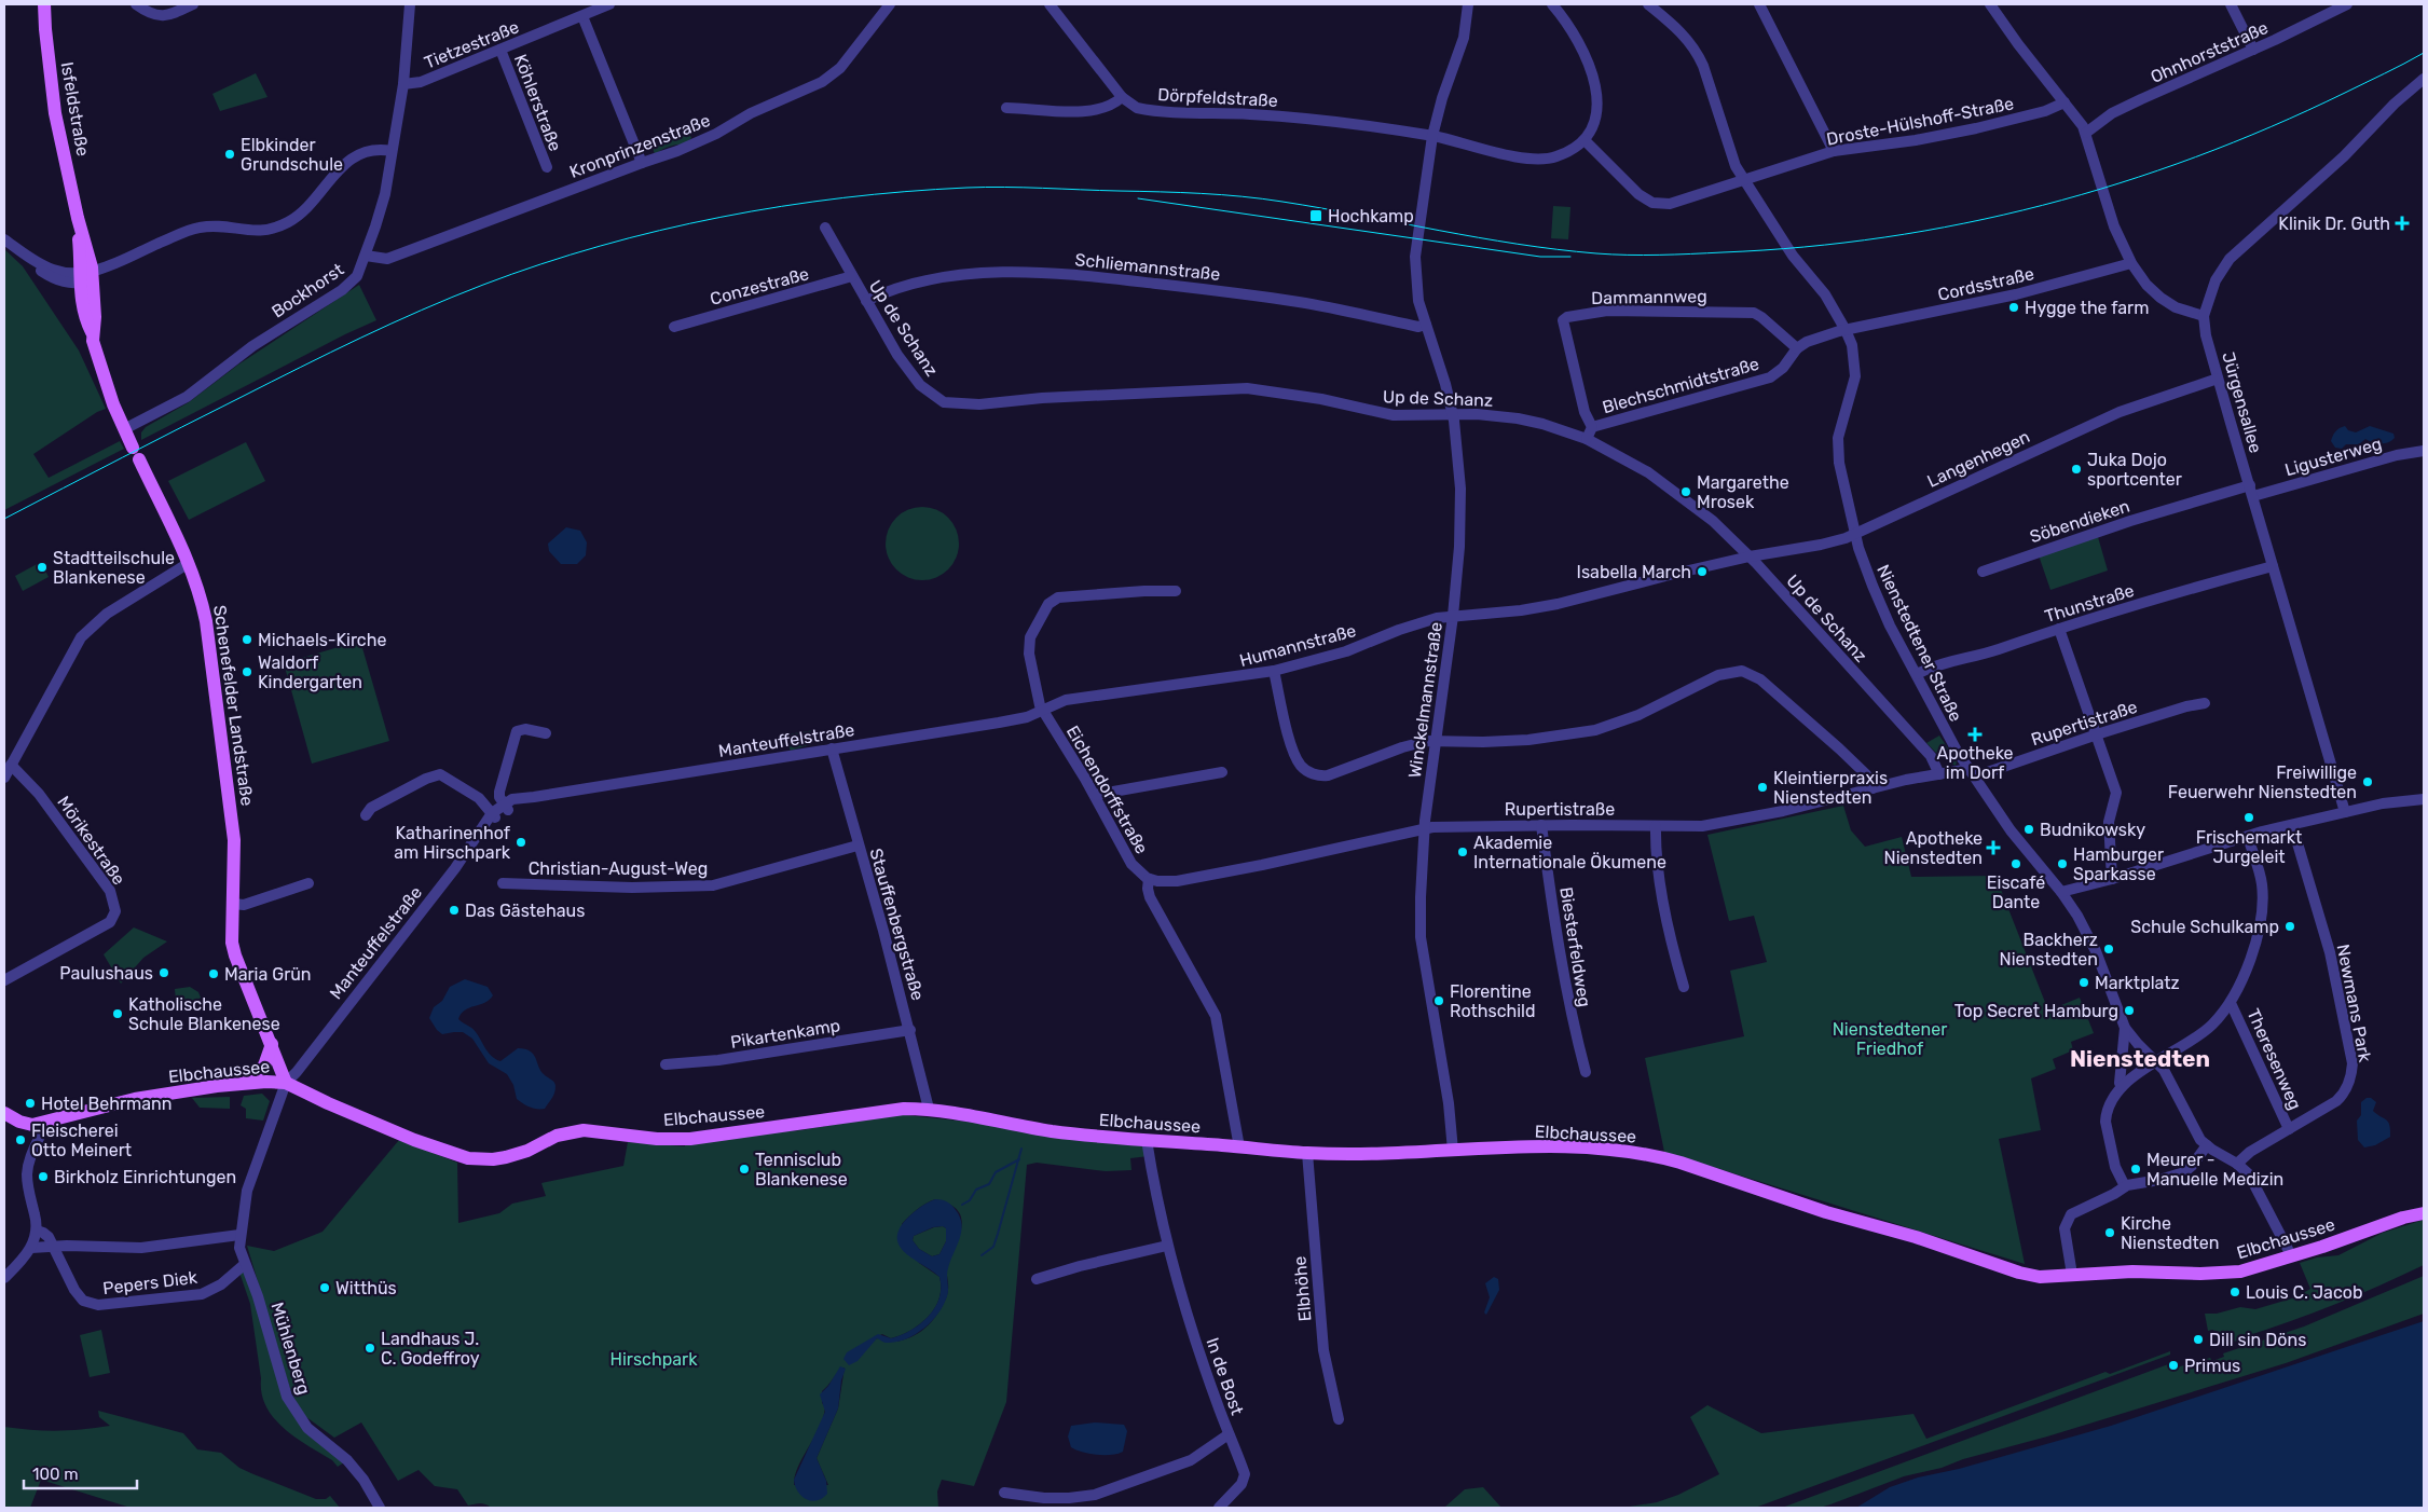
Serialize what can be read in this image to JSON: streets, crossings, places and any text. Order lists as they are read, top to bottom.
{
  "streets": {
    "main road": ["Isfeldstraße", "Schenefelder Landstraße", "Elbchaussee"],
    "street": [
      "Tietzestraße",
      "Ohnhorststraße",
      "Dörpfeldstraße",
      "Köhlerstraße",
      "Droste-Hülshoff-Straße",
      "Kronprinzenstraße",
      "Schliemannstraße",
      "Cordsstraße",
      "Conzestraße",
      "Bockhorst",
      "Dammannweg",
      "Up de Schanz",
      "Blechschmidtstraße",
      "Jürgensallee",
      "Ligusterweg",
      "Langenhegen",
      "Söbendieken",
      "Thunstraße",
      "Nienstedtener Straße",
      "Humannstraße",
      "Winckelmannstraße",
      "Rupertistraße",
      "Manteuffelstraße",
      "Eichendorffstraße",
      "Mörikestraße",
      "Christian-August-Weg",
      "Stauffenbergstraße",
      "Biesterfeldweg",
      "Newmans Park",
      "Pikartenkamp",
      "Theresenweg",
      "Pepers Diek",
      "Elbhöhe",
      "Mühlenberg",
      "In de Bost"
    ]
  },
  "crossings": [
    ["Tietzestraße", "Köhlerstraße"],
    ["Tietzestraße", "Bockhorst"],
    ["Dörpfeldstraße", "Droste-Hülshoff-Straße"],
    ["Dörpfeldstraße", "Winckelmannstraße"],
    ["Isfeldstraße", "Schenefelder Landstraße"],
    ["Droste-Hülshoff-Straße", "Nienstedtener Straße"],
    ["Kronprinzenstraße", "Bockhorst"],
    ["Schliemannstraße", "Up de Schanz"],
    ["Schliemannstraße", "Winckelmannstraße"],
    ["Cordsstraße", "Nienstedtener Straße"],
    ["Conzestraße", "Up de Schanz"],
    ["Bockhorst", "Schenefelder Landstraße"],
    ["Dammannweg", "Blechschmidtstraße"],
    ["Up de Schanz", "Langenhegen"],
    ["Up de Schanz", "Humannstraße"],
    ["Up de Schanz", "Winckelmannstraße"],
    ["Up de Schanz", "Rupertistraße"],
    ["Jürgensallee", "Ligusterweg"],
    ["Jürgensallee", "Langenhegen"],
    ["Jürgensallee", "Söbendieken"],
    ["Jürgensallee", "Thunstraße"],
    ["Ligusterweg", "Söbendieken"],
    ["Langenhegen", "Nienstedtener Straße"],
    ["Langenhegen", "Humannstraße"],
    ["Thunstraße", "Nienstedtener Straße"],
    ["Nienstedtener Straße", "Rupertistraße"],
    ["Humannstraße", "Winckelmannstraße"],
    ["Humannstraße", "Manteuffelstraße"],
    ["Humannstraße", "Eichendorffstraße"],
    ["Winckelmannstraße", "Rupertistraße"],
    ["Winckelmannstraße", "Elbchaussee"],
    ["Schenefelder Landstraße", "Manteuffelstraße"],
    ["Schenefelder Landstraße", "Elbchaussee"],
    ["Rupertistraße", "Eichendorffstraße"],
    ["Rupertistraße", "Biesterfeldweg"],
    ["Manteuffelstraße", "Eichendorffstraße"],
    ["Manteuffelstraße", "Stauffenbergstraße"],
    ["Manteuffelstraße", "Elbchaussee"],
    ["Eichendorffstraße", "Elbchaussee"],
    ["Christian-August-Weg", "Stauffenbergstraße"],
    ["Stauffenbergstraße", "Pikartenkamp"],
    ["Stauffenbergstraße", "Elbchaussee"],
    ["Newmans Park", "Theresenweg"],
    ["Elbchaussee", "Elbhöhe"],
    ["Elbchaussee", "In de Bost"],
    ["Pepers Diek", "Mühlenberg"]
  ],
  "districts": ["Nienstedten"],
  "parks": ["Nienstedtener Friedhof", "Hirschpark"],
  "places": {
    "other": [
      "Elbkinder Grundschule",
      "Hygge the farm",
      "Juka Dojo sportcenter",
      "Margarethe Mrosek",
      "Stadtteilschule Blankenese",
      "Isabella March",
      "Michaels-Kirche",
      "Waldorf Kindergarten",
      "Freiwillige Feuerwehr Nienstedten",
      "Kleintierpraxis Nienstedten",
      "Frischemarkt Jurgeleit",
      "Budnikowsky",
      "Katharinenhof am Hirschpark",
      "Akademie Internationale Ökumene",
      "Eiscafé Dante",
      "Hamburger Sparkasse",
      "Das Gästehaus",
      "Schule Schulkamp",
      "Backherz Nienstedten",
      "Paulushaus",
      "Maria Grün",
      "Marktplatz",
      "Florentine Rothschild",
      "Top Secret Hamburg",
      "Katholische Schule Blankenese",
      "Hotel Behrmann",
      "Fleischerei Otto Meinert",
      "Tennisclub Blankenese",
      "Meurer - Manuelle Medizin",
      "Birkholz Einrichtungen",
      "Kirche Nienstedten",
      "Witthüs",
      "Louis C. Jacob",
      "Dill sin Döns",
      "Landhaus J. C. Godeffroy",
      "Primus"
    ],
    "transit": ["Hochkamp"],
    "health": ["Klinik Dr. Guth", "Apotheke im Dorf", "Apotheke Nienstedten"]
  },
  "scale_bar": "100 m"
}
